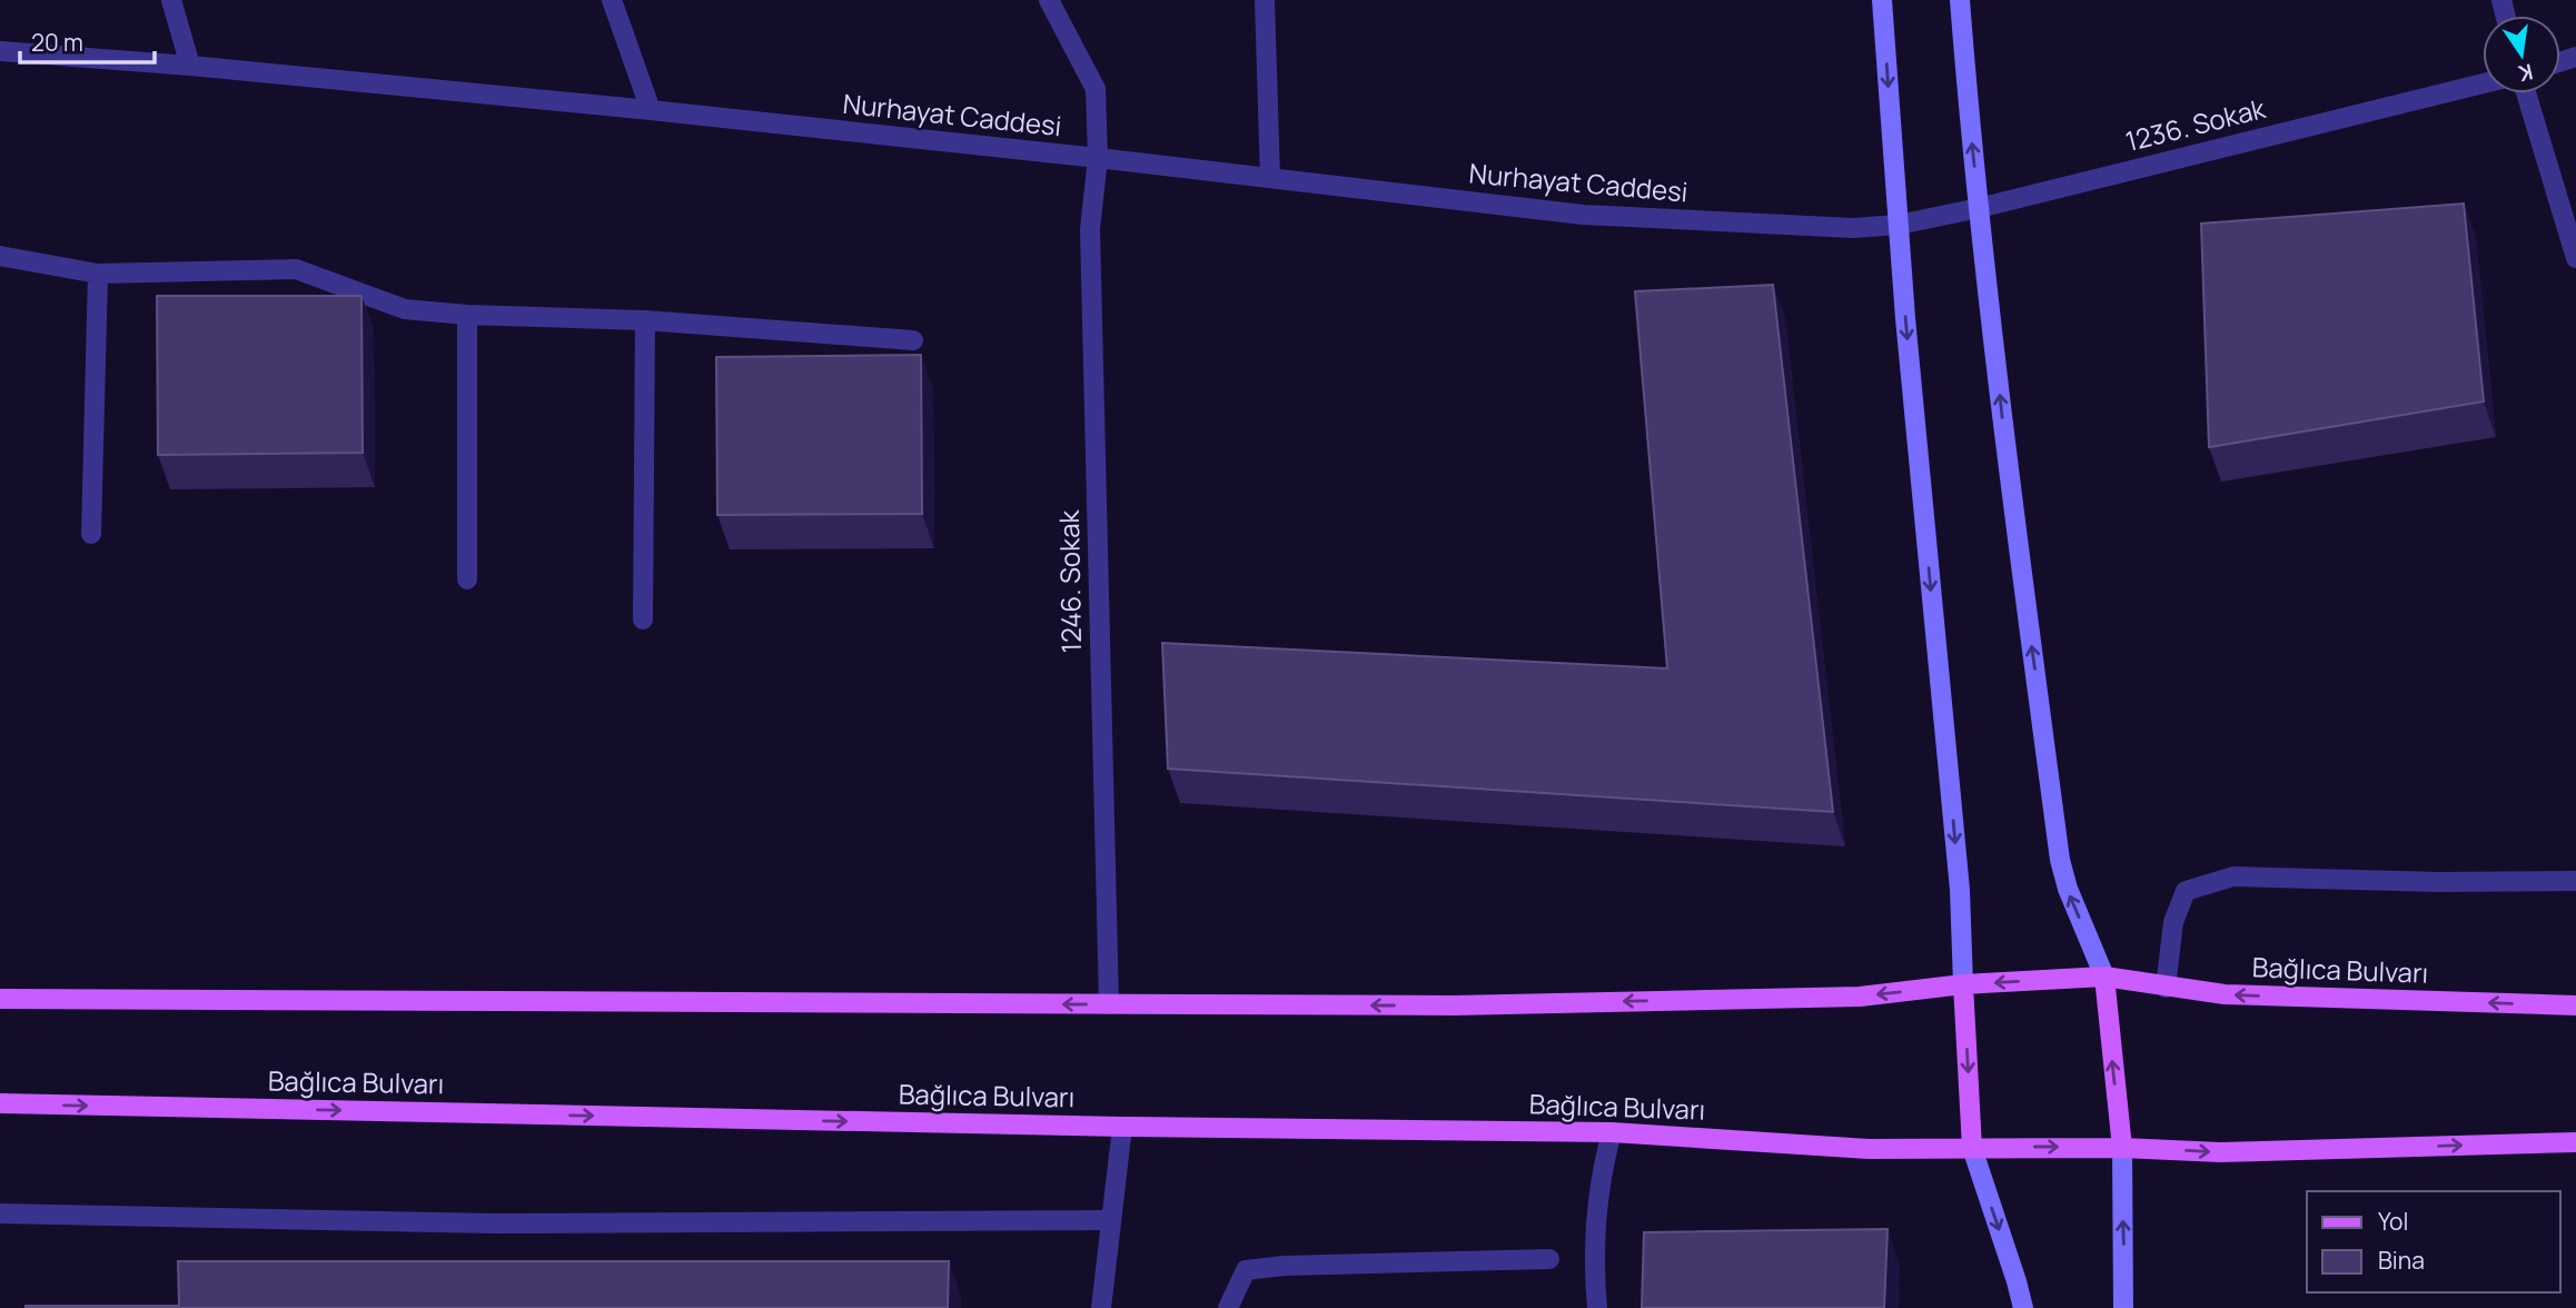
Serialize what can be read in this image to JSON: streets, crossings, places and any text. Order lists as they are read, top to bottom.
{
  "streets": {
    "main road": ["Bağlıca Bulvarı"],
    "street": ["Nurhayat Caddesi", "1236. Sokak", "1246. Sokak"]
  },
  "crossings": [
    ["Nurhayat Caddesi", "1236. Sokak"],
    ["Nurhayat Caddesi", "1246. Sokak"]
  ],
  "legend": ["Yol", "Bina"],
  "scale_bar": "20 m",
  "north": "bottom"
}
